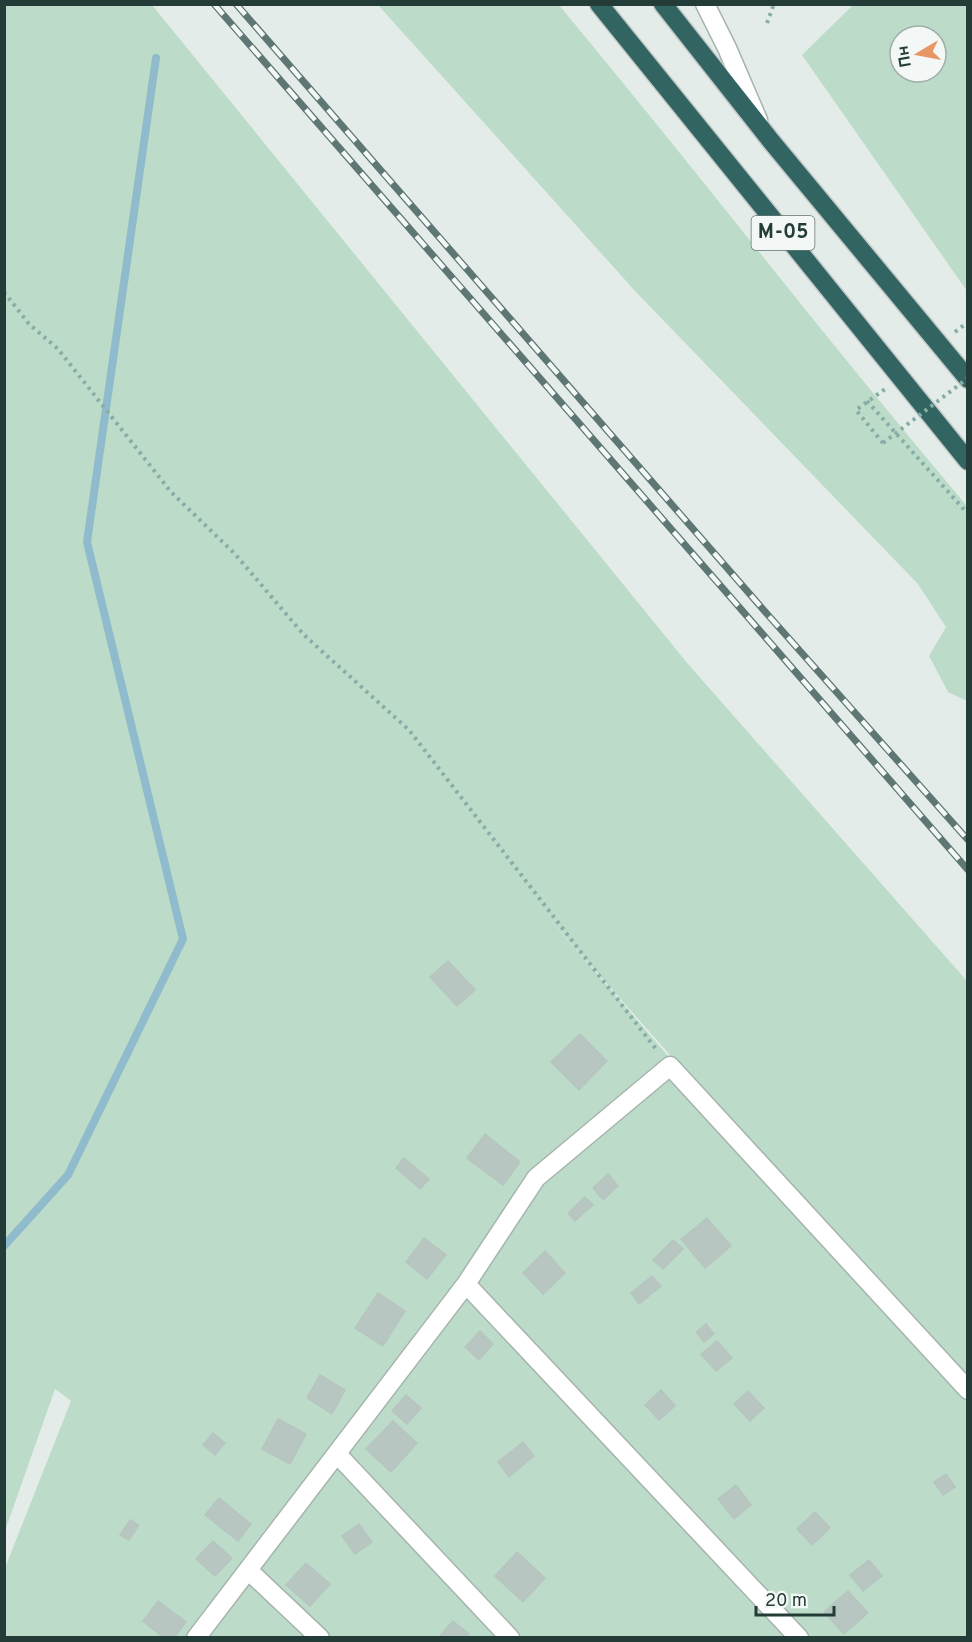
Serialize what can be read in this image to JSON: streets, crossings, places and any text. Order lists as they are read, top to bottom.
{
  "streets": {
    "highway": ["М-05"]
  },
  "scale_bar": "20 m",
  "north": "left"
}
